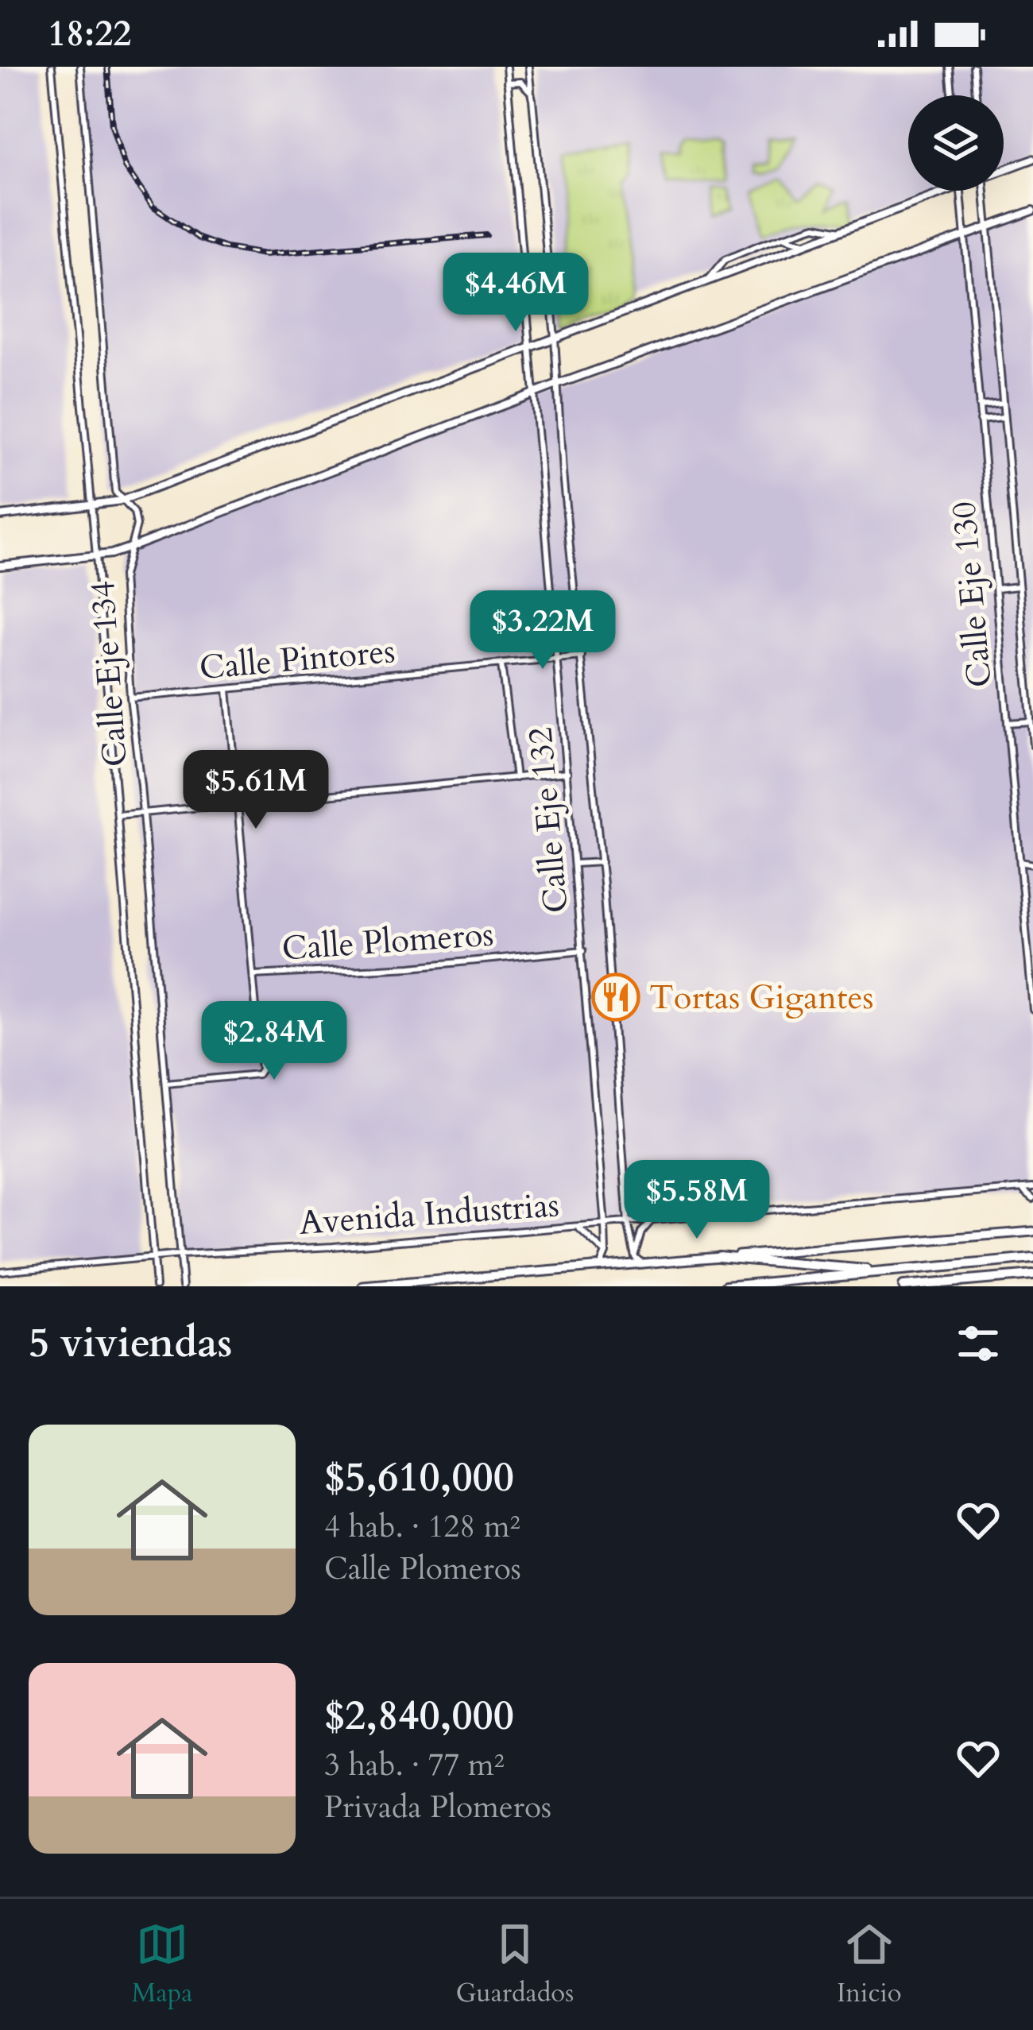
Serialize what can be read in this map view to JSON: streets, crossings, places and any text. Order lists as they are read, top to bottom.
{
  "streets": {
    "street": [
      "Calle Eje 130",
      "Calle Pintores",
      "Calle Eje 134",
      "Calle Eje 132",
      "Calle Plomeros",
      "Avenida Industrias"
    ]
  },
  "crossings": [
    ["Calle Pintores", "Calle Eje 134"],
    ["Calle Pintores", "Calle Eje 132"],
    ["Calle Pintores", "Calle Plomeros"],
    ["Calle Eje 134", "Avenida Industrias"],
    ["Calle Eje 132", "Calle Plomeros"],
    ["Calle Eje 132", "Avenida Industrias"]
  ],
  "places": {
    "restaurant": ["Tortas Gigantes"]
  },
  "page": {
    "status": "18:22",
    "price": [
      "$4.46M",
      "$3.22M",
      "$5.61M",
      "$2.84M",
      "$5.58M"
    ],
    "heading": "5 viviendas",
    "list": [
      {
        "name": "$5,610,000",
        "note": "4 hab. · 128 m² · Calle Plomeros"
      },
      {
        "name": "$2,840,000",
        "note": "3 hab. · 77 m² · Privada Plomeros"
      }
    ],
    "tabs": ["Mapa", "Guardados", "Inicio"]
  }
}
